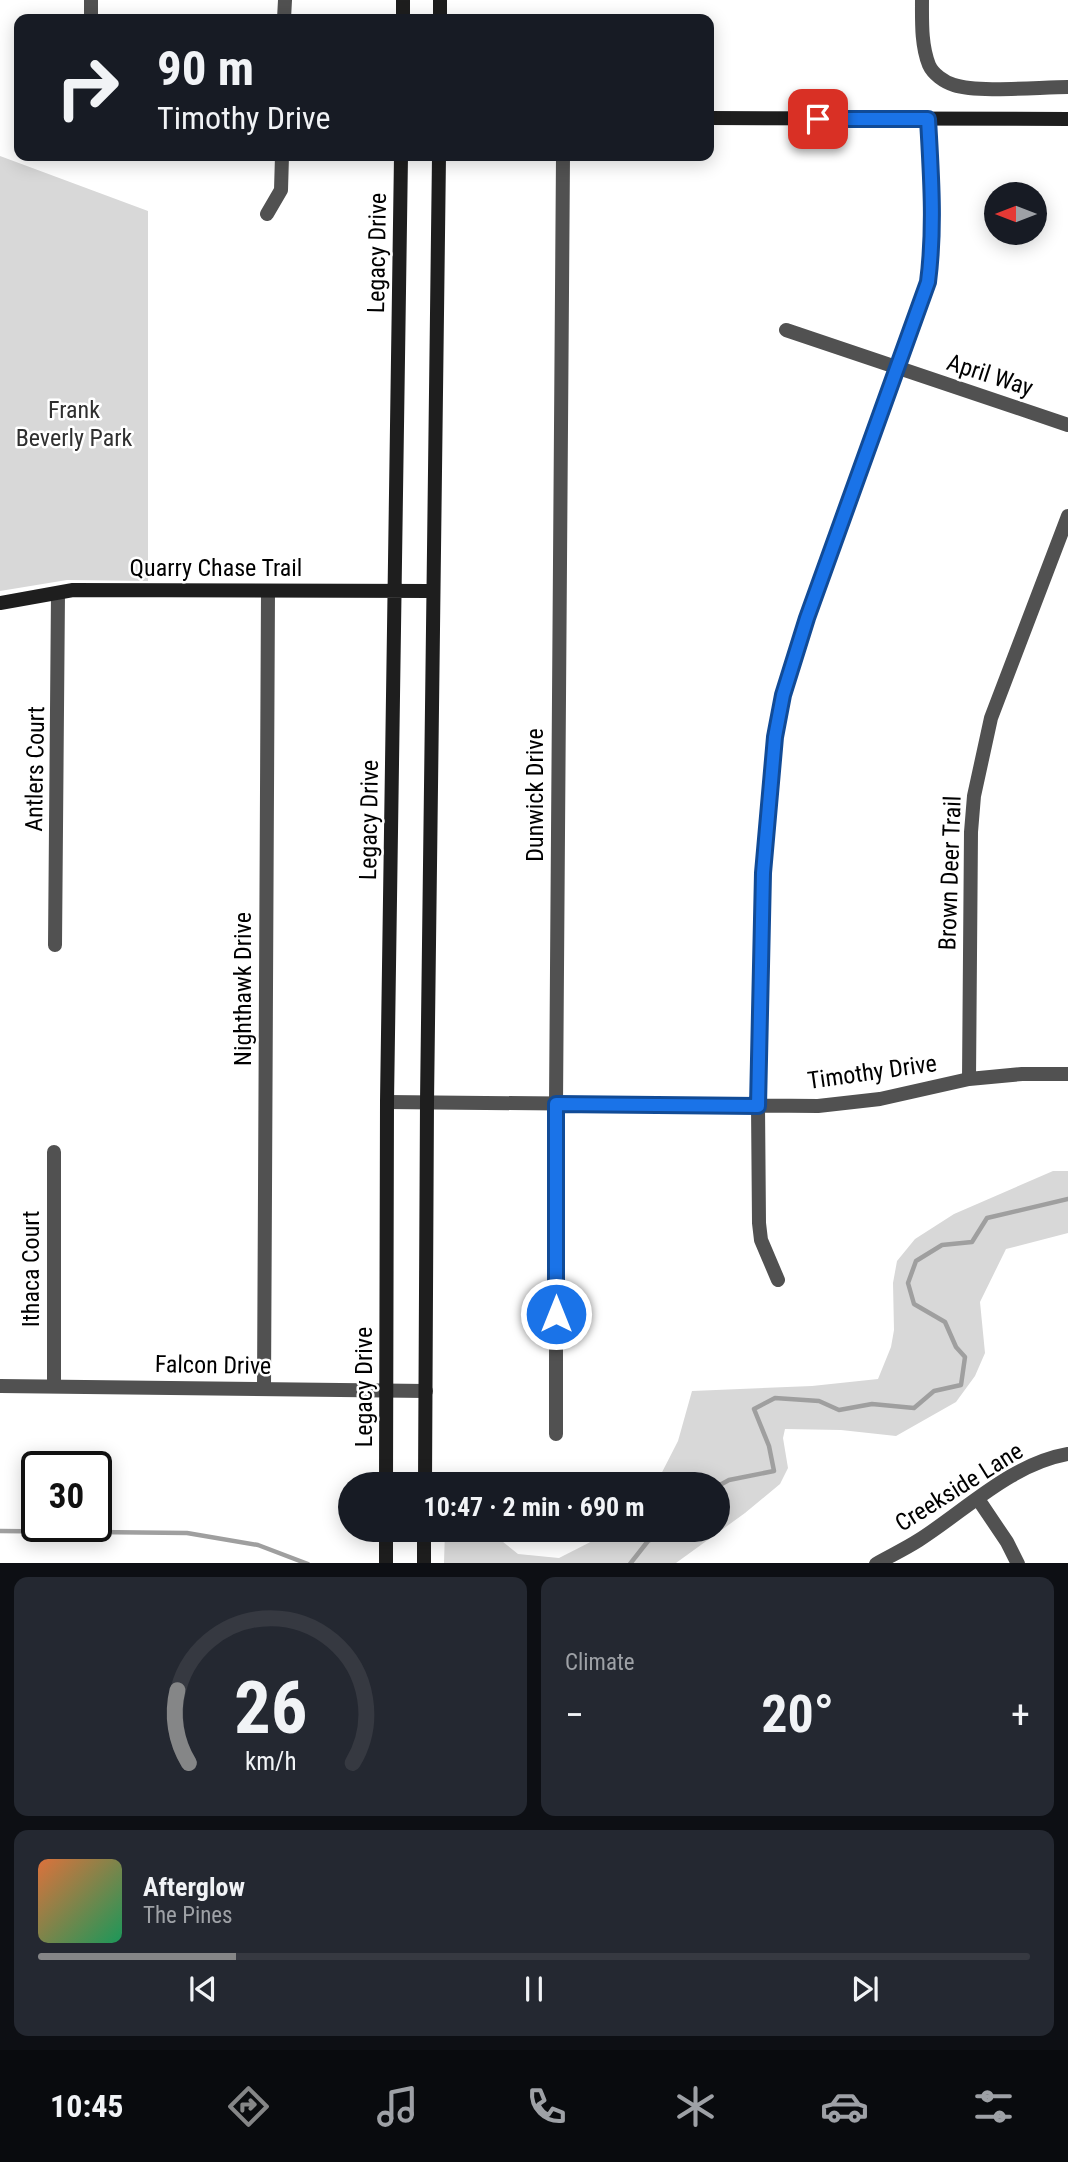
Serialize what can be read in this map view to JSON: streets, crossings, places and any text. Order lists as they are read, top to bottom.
{
  "streets": {
    "main road": ["Legacy Drive", "Quarry Chase Trail"],
    "street": [
      "April Way",
      "Antlers Court",
      "Dunwick Drive",
      "Brown Deer Trail",
      "Nighthawk Drive",
      "Timothy Drive",
      "Ithaca Court",
      "Falcon Drive",
      "Creekside Lane"
    ]
  },
  "crossings": [
    ["Legacy Drive", "Quarry Chase Trail"],
    ["Legacy Drive", "Timothy Drive"],
    ["Legacy Drive", "Falcon Drive"],
    ["Quarry Chase Trail", "Antlers Court"],
    ["Quarry Chase Trail", "Nighthawk Drive"],
    ["Dunwick Drive", "Timothy Drive"],
    ["Brown Deer Trail", "Timothy Drive"],
    ["Nighthawk Drive", "Falcon Drive"],
    ["Ithaca Court", "Falcon Drive"]
  ],
  "parks": ["Frank Beverly Park"],
  "north": "left",
  "page": {
    "turn": ["90 m", "Timothy Drive"],
    "limit": "30",
    "trip": "10:47 · 2 min · 690 m",
    "tile": "Climate",
    "heat": ["−", "20°", "+"],
    "song": ["Afterglow", "The Pines"],
    "tabs": "10:45",
    "gauge": ["26", "km/h"]
  }
}
